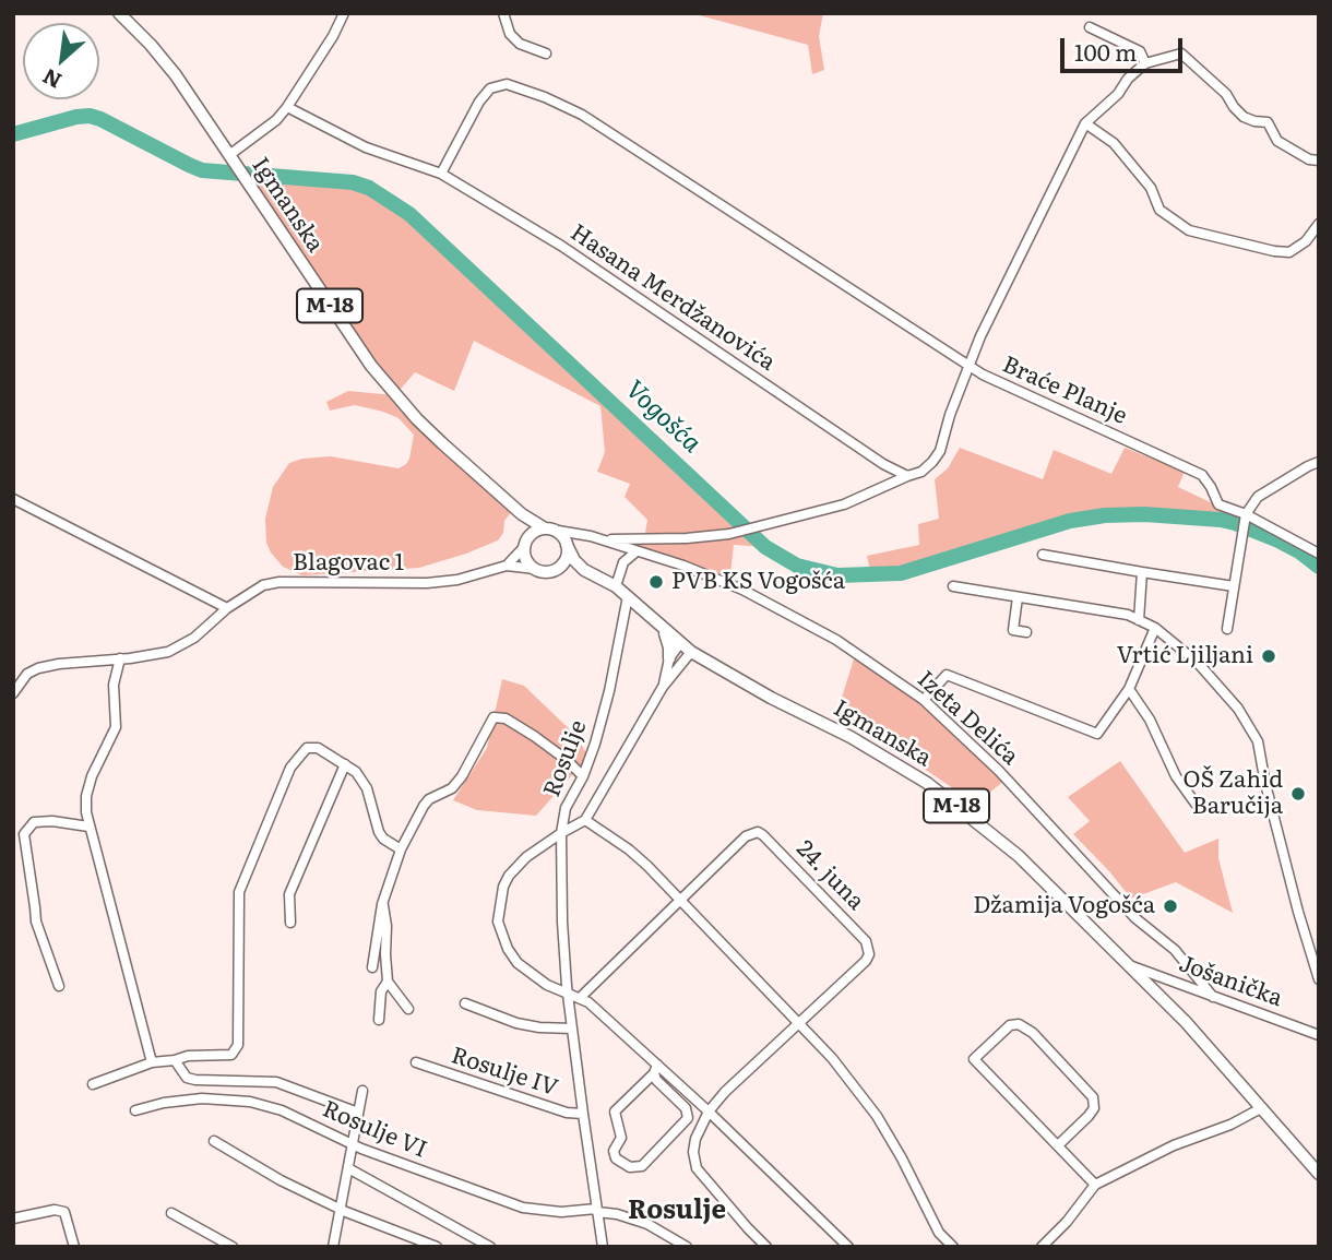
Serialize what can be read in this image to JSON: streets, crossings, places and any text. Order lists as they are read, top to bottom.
{
  "streets": {
    "main road": ["Igmanska", "M-18"],
    "street": [
      "Hasana Merdžanovića",
      "Braće Planje",
      "Blagovac 1",
      "Izeta Delića",
      "Rosulje",
      "24. juna",
      "Jošanička",
      "Rosulje IV",
      "Rosulje VI"
    ]
  },
  "crossings": [
    ["Igmanska", "M-18"],
    ["Igmanska", "Izeta Delića"],
    ["Igmanska", "Rosulje"],
    ["Igmanska", "Jošanička"],
    ["M-18", "Izeta Delića"],
    ["Izeta Delića", "Jošanička"],
    ["Rosulje", "Rosulje IV"],
    ["Rosulje", "Rosulje VI"]
  ],
  "districts": ["Rosulje"],
  "water": ["Vogošća"],
  "places": [
    "PVB KS Vogošća",
    "Vrtić Ljiljani",
    "OŠ Zahid Baručija",
    "Džamija Vogošća"
  ],
  "scale_bar": "100 m",
  "north": "bottom left"
}
